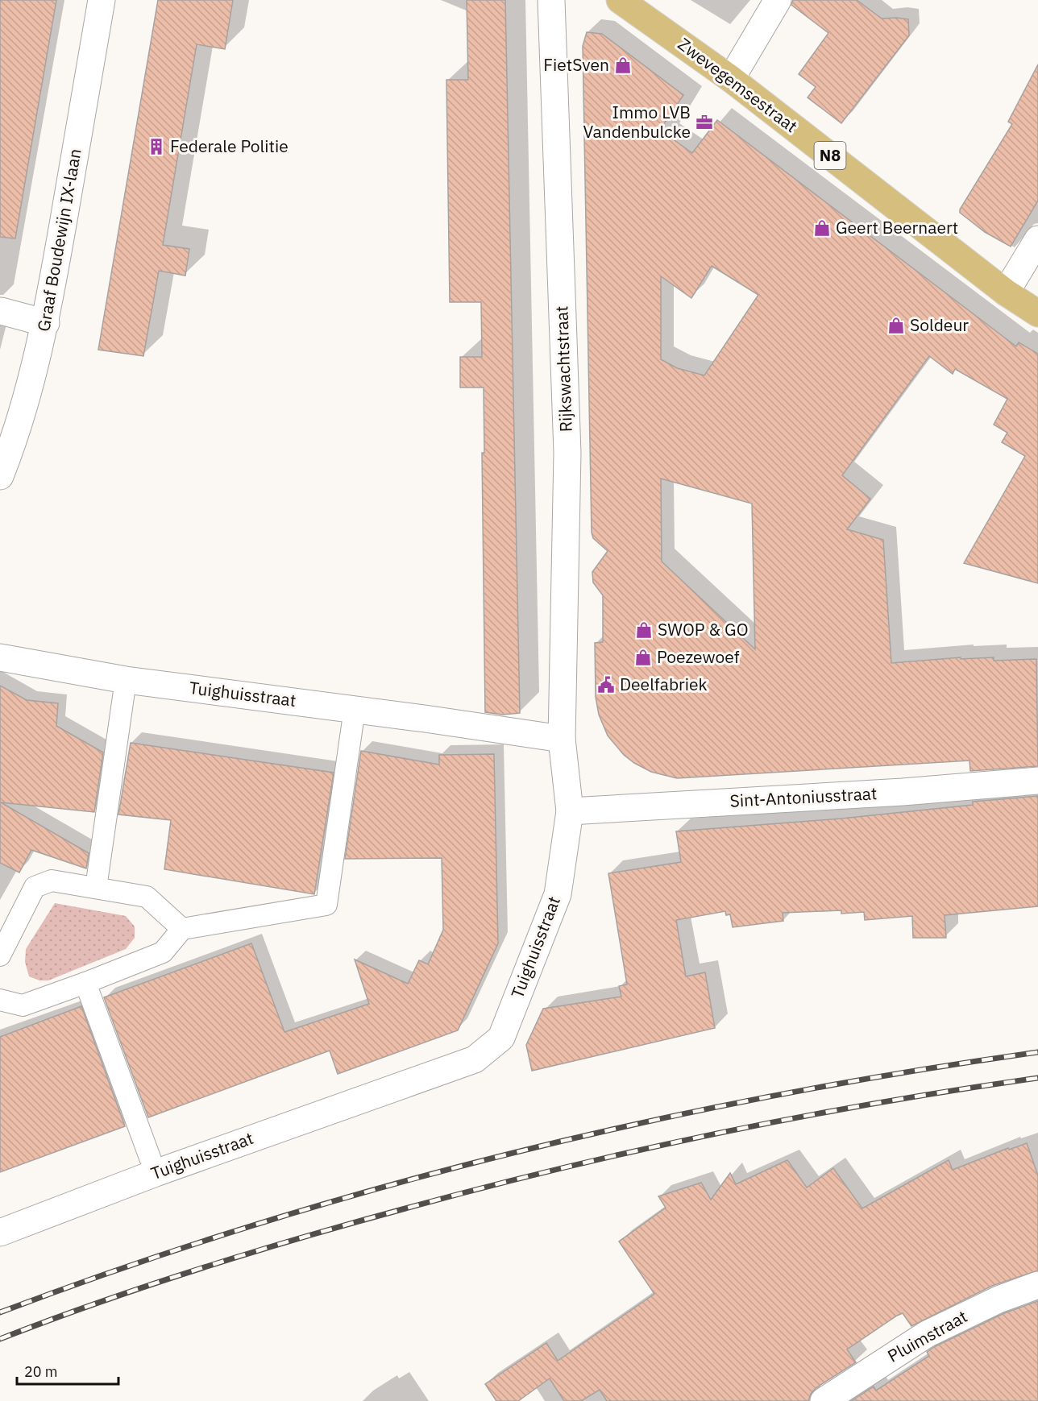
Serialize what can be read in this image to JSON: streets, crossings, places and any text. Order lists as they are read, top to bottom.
{
  "streets": {
    "main road": ["Zwevegemsestraat", "N8"],
    "street": [
      "Graaf Boudewijn IX-laan",
      "Rijkswachtstraat",
      "Tuighuisstraat",
      "Sint-Antoniusstraat",
      "Pluimstraat"
    ]
  },
  "crossings": [
    ["Rijkswachtstraat", "Tuighuisstraat"],
    ["Tuighuisstraat", "Sint-Antoniusstraat"]
  ],
  "places": {
    "shop": [
      "FietSven",
      "Geert Beernaert",
      "Soldeur",
      "SWOP & GO",
      "Poezewoef"
    ],
    "office": ["Immo LVB Vandenbulcke"],
    "building": ["Federale Politie"],
    "public building": ["Deelfabriek"]
  },
  "scale_bar": "20 m"
}
